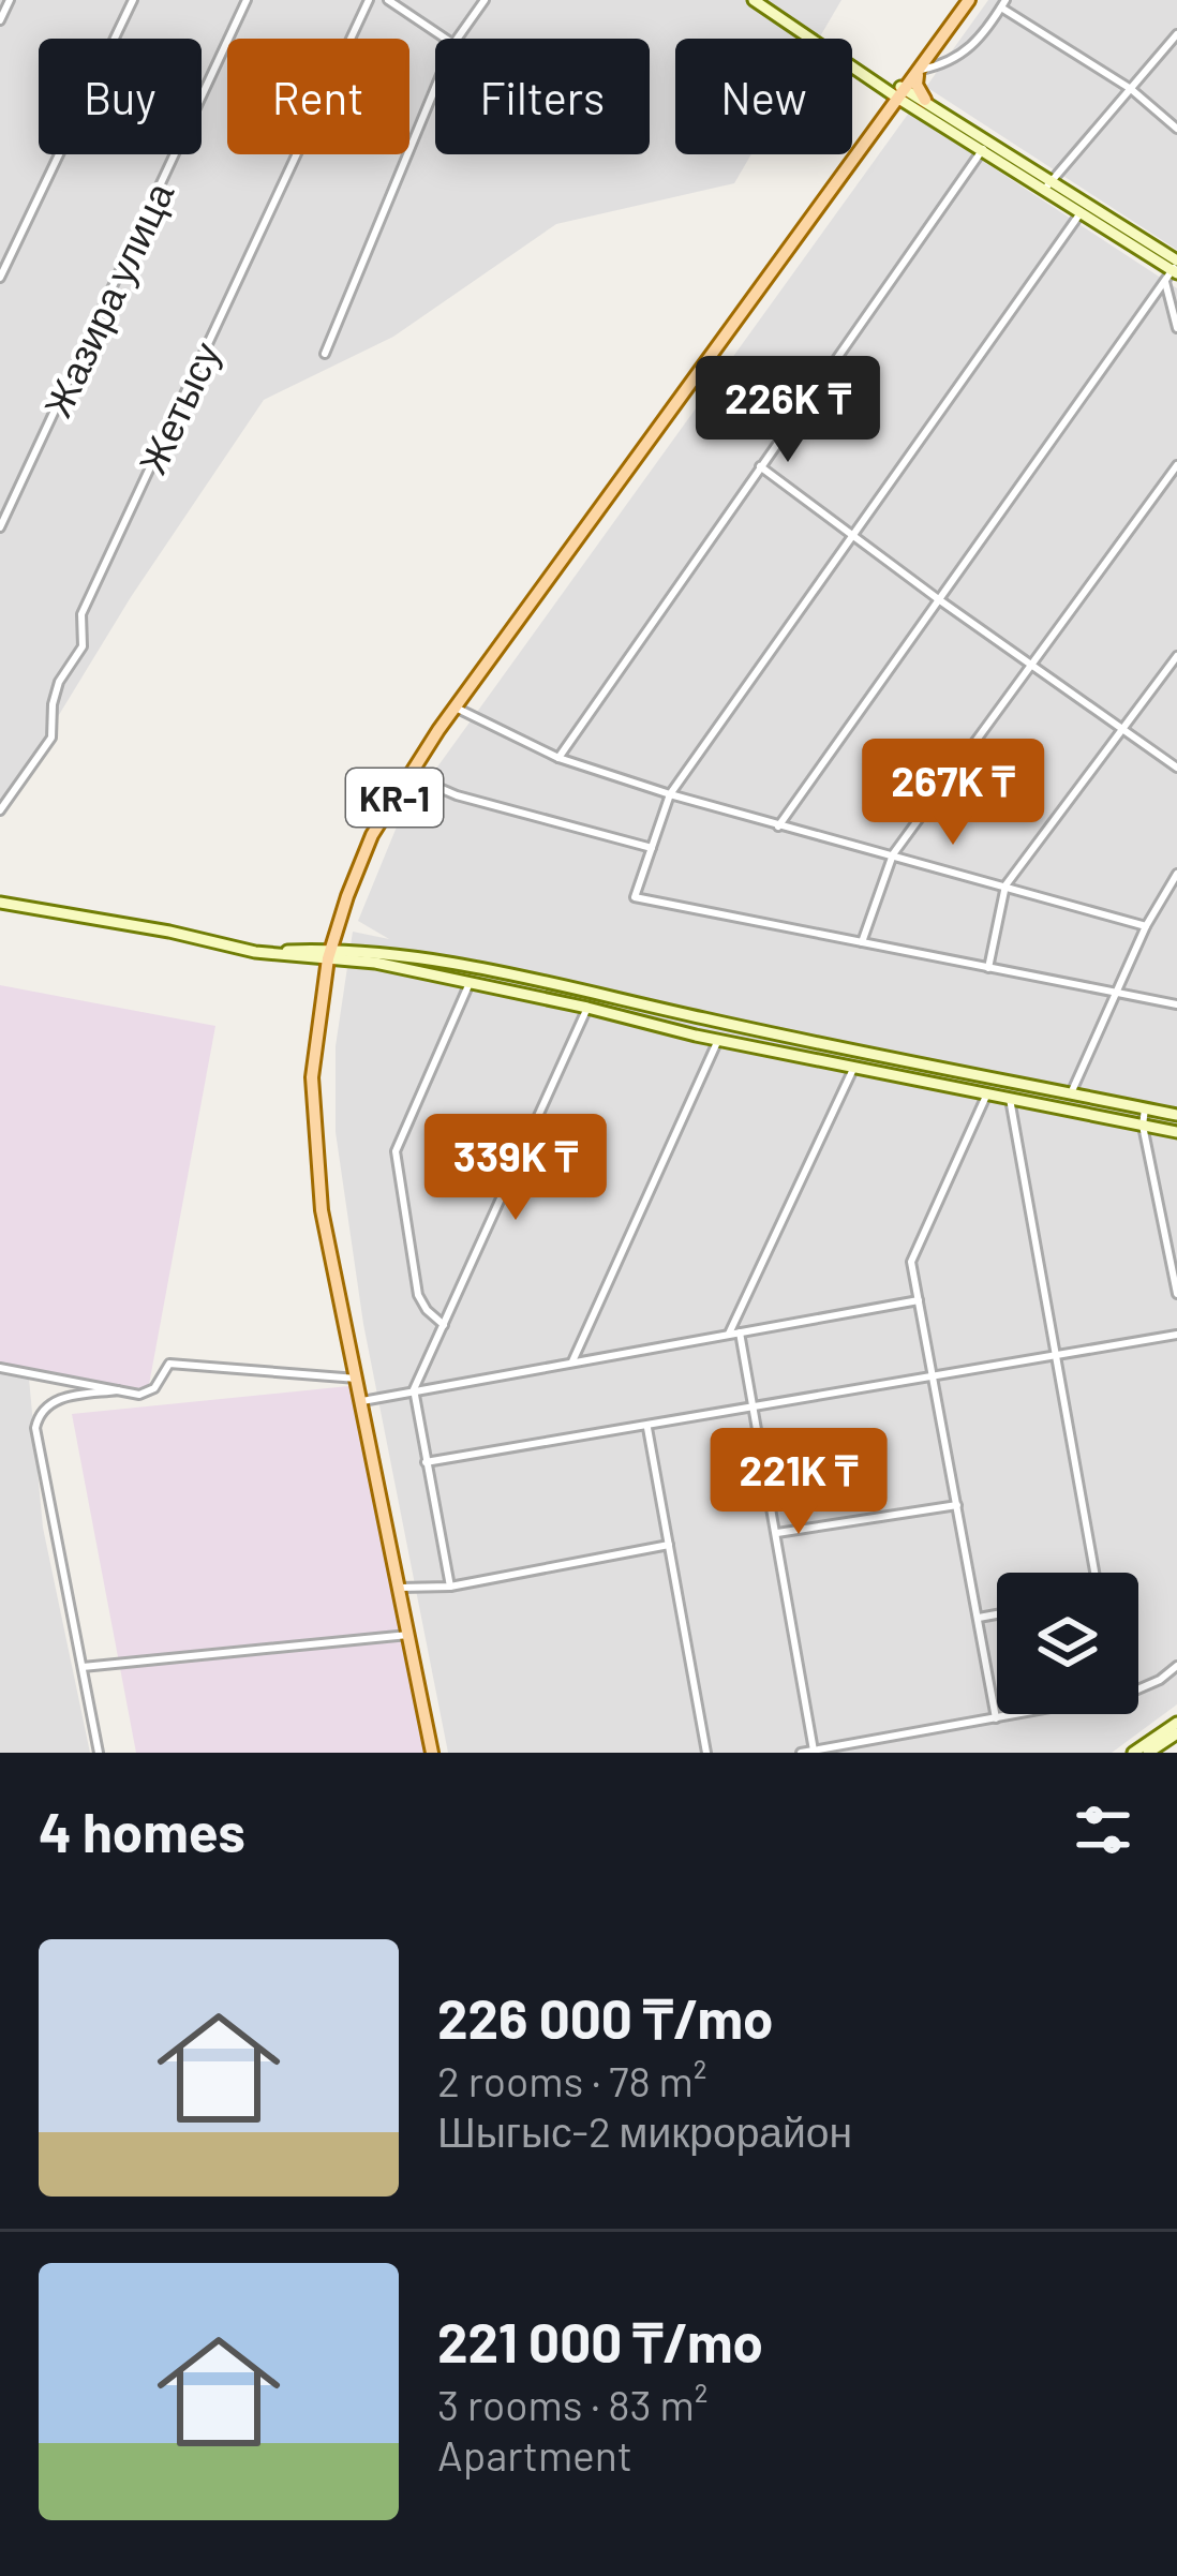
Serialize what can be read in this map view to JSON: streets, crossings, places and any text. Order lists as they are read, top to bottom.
{
  "streets": {
    "main road": ["KR-1"],
    "street": ["Жазира улица", "Жетысу"]
  },
  "page": {
    "chip": [
      "Buy",
      "Rent",
      "Filters",
      "New"
    ],
    "price": [
      "226K ₸",
      "267K ₸",
      "339K ₸",
      "221K ₸"
    ],
    "heading": "4 homes",
    "list": [
      {
        "name": "226 000 ₸/mo",
        "note": "2 rooms · 78 m² · Шыгыс-2 микрорайон"
      },
      {
        "name": "221 000 ₸/mo",
        "note": "3 rooms · 83 m² · Apartment"
      }
    ]
  }
}
